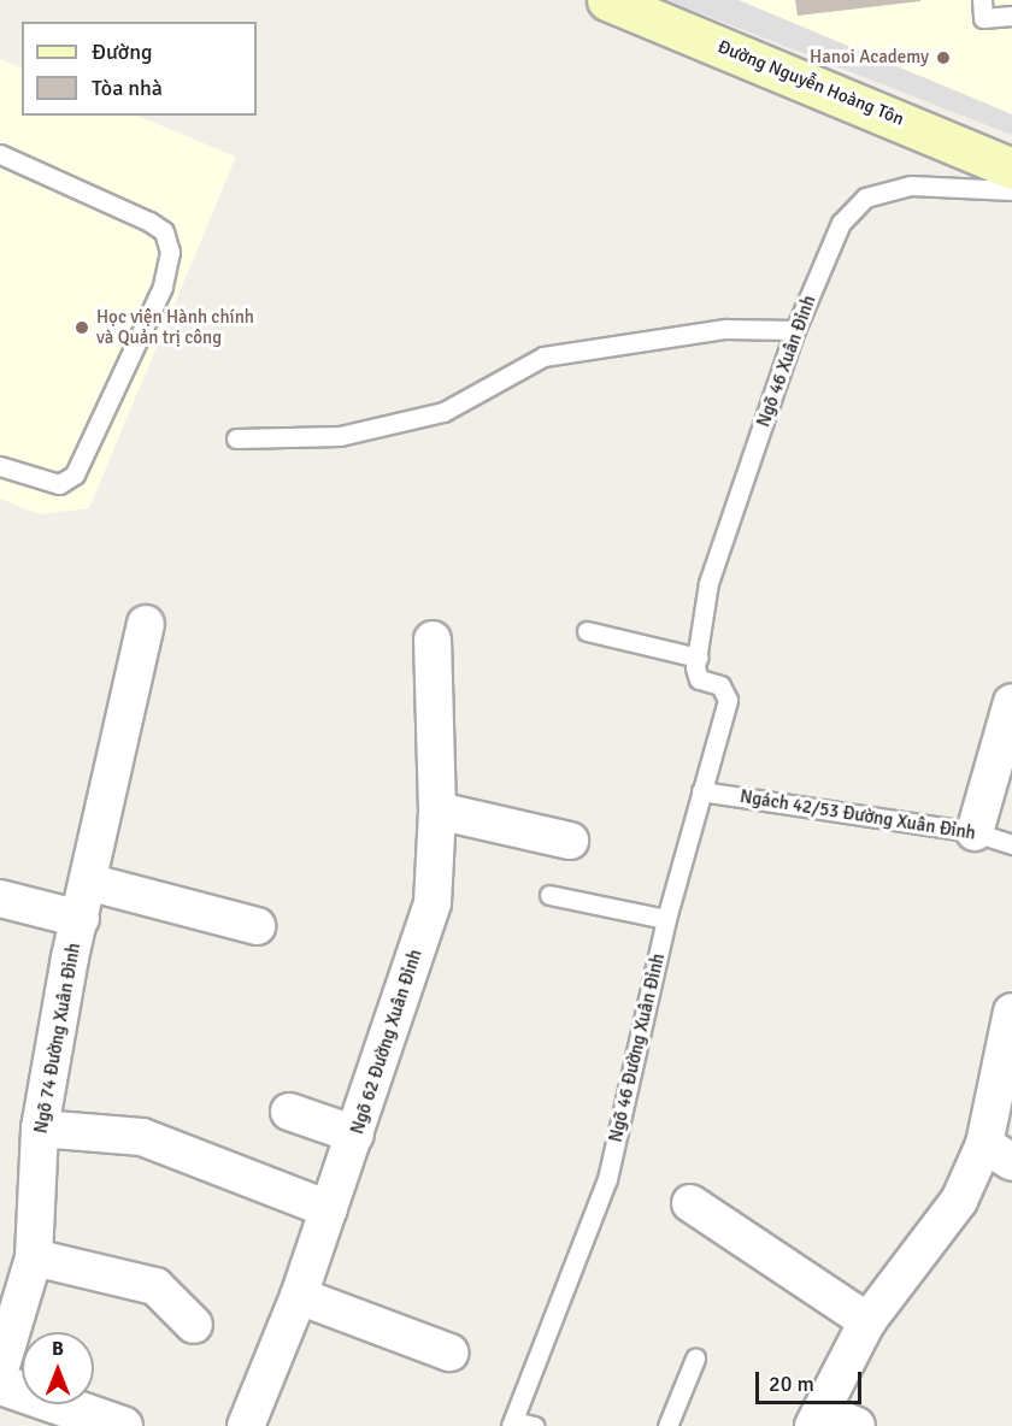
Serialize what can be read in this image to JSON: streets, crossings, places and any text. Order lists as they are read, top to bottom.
{
  "streets": {
    "main road": ["Đường Nguyễn Hoàng Tôn"],
    "street": ["Ngõ 74 Đường Xuân Đỉnh", "Ngõ 62 Đường Xuân Đỉnh"],
    "lane": ["Ngõ 46 Xuân Đỉnh", "Ngách 42/53 Đường Xuân Đỉnh", "Ngõ 46 Đường Xuân Đỉnh"]
  },
  "crossings": [
    ["Ngõ 46 Xuân Đỉnh", "Ngõ 46 Đường Xuân Đỉnh"],
    ["Ngách 42/53 Đường Xuân Đỉnh", "Ngõ 46 Đường Xuân Đỉnh"]
  ],
  "places": ["Hanoi Academy", "Học viện Hành chính và Quản trị công"],
  "legend": ["Đường", "Tòa nhà"],
  "scale_bar": "20 m",
  "north": "top"
}
